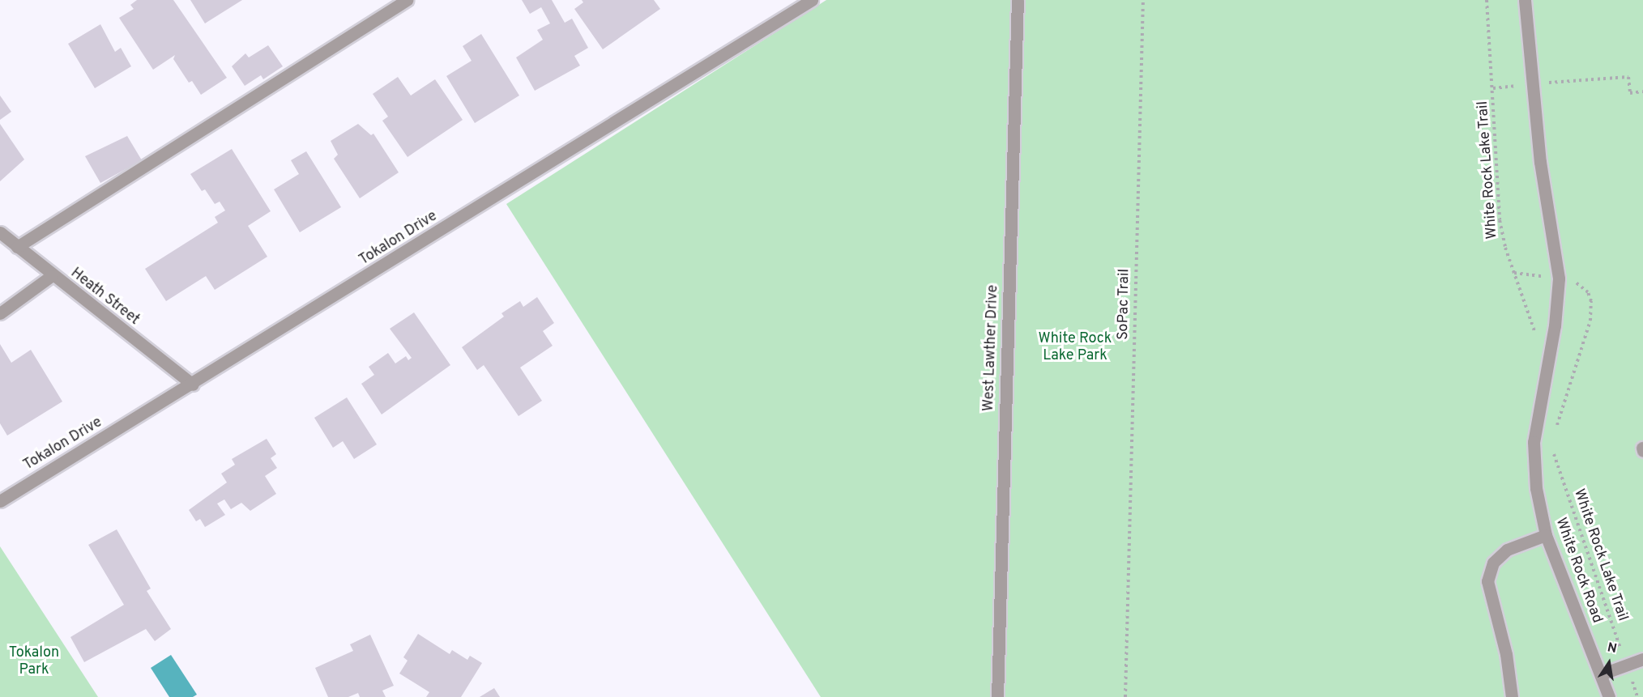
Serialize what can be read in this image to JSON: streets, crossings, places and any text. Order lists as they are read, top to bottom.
{
  "streets": {
    "street": [
      "Tokalon Drive",
      "Heath Street",
      "West Lawther Drive",
      "White Rock Road"
    ],
    "path": ["White Rock Lake Trail", "SoPac Trail"]
  },
  "crossings": [
    ["Tokalon Drive", "Heath Street"]
  ],
  "parks": ["White Rock Lake Park", "Tokalon Park"],
  "north": "top"
}
